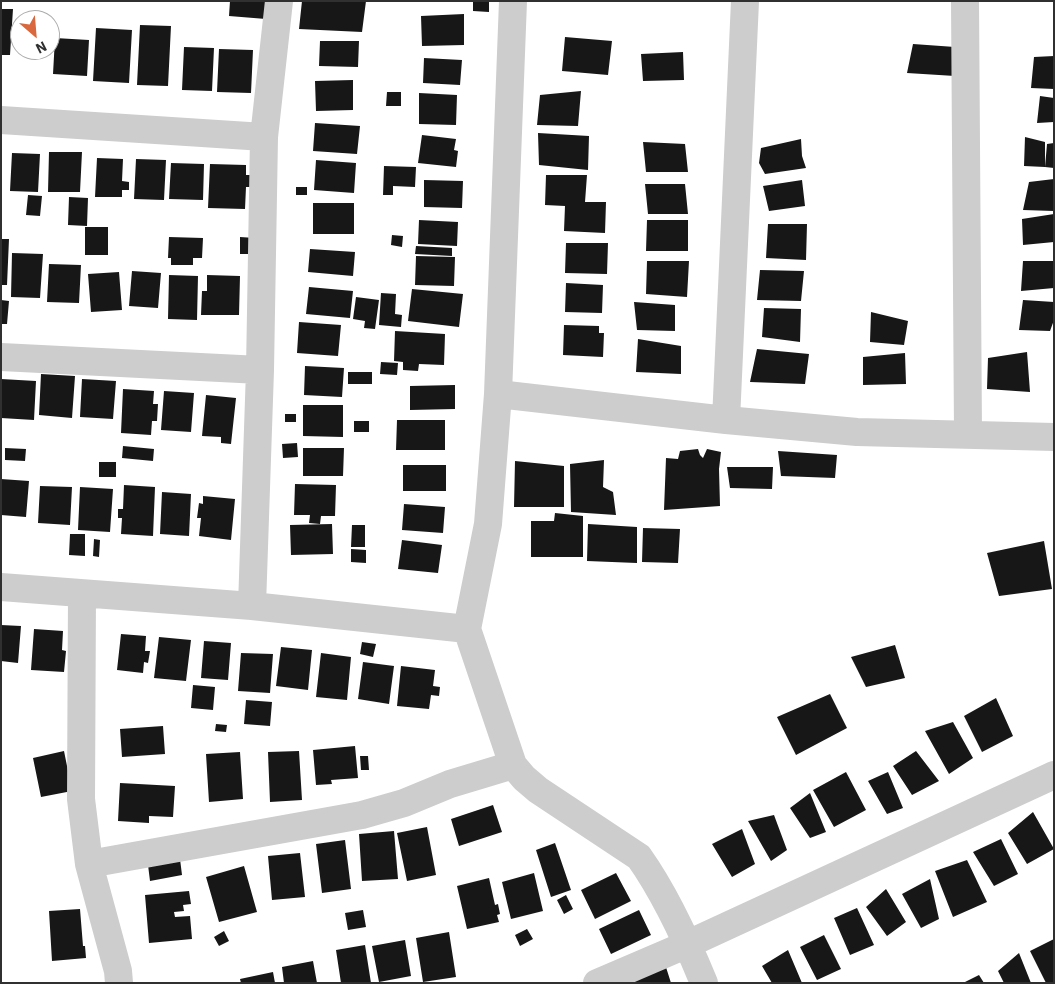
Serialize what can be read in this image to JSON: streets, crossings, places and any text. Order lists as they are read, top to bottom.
{
  "north": "bottom right"
}
